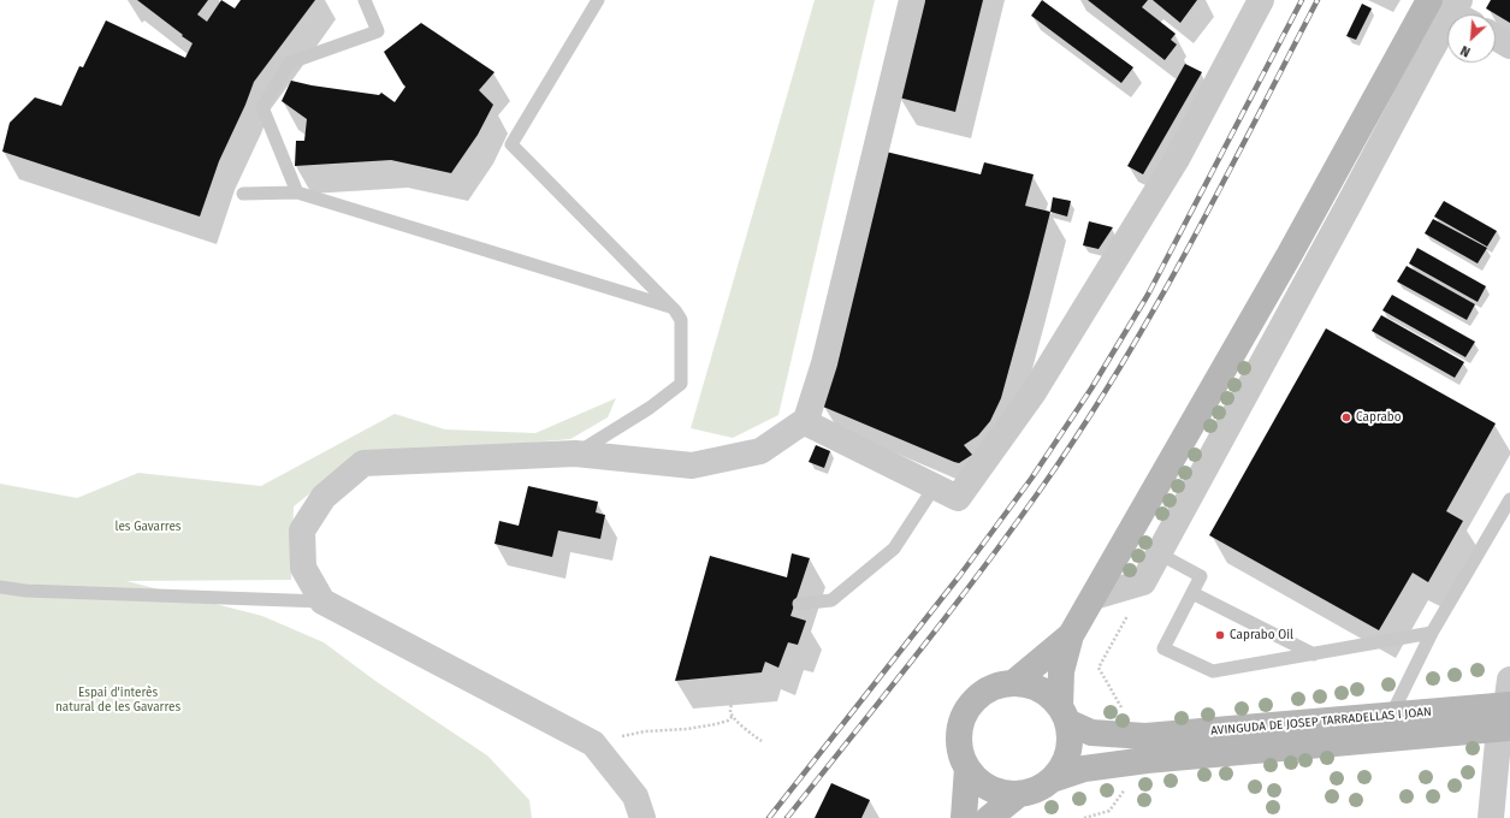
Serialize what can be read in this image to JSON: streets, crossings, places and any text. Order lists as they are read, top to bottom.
{
  "streets": {
    "street": ["AVINGUDA DE JOSEP TARRADELLAS I JOAN"]
  },
  "parks": ["les Gavarres", "Espai d'interès natural de les Gavarres"],
  "places": ["Caprabo", "Caprabo Oil"],
  "north": "bottom left"
}
